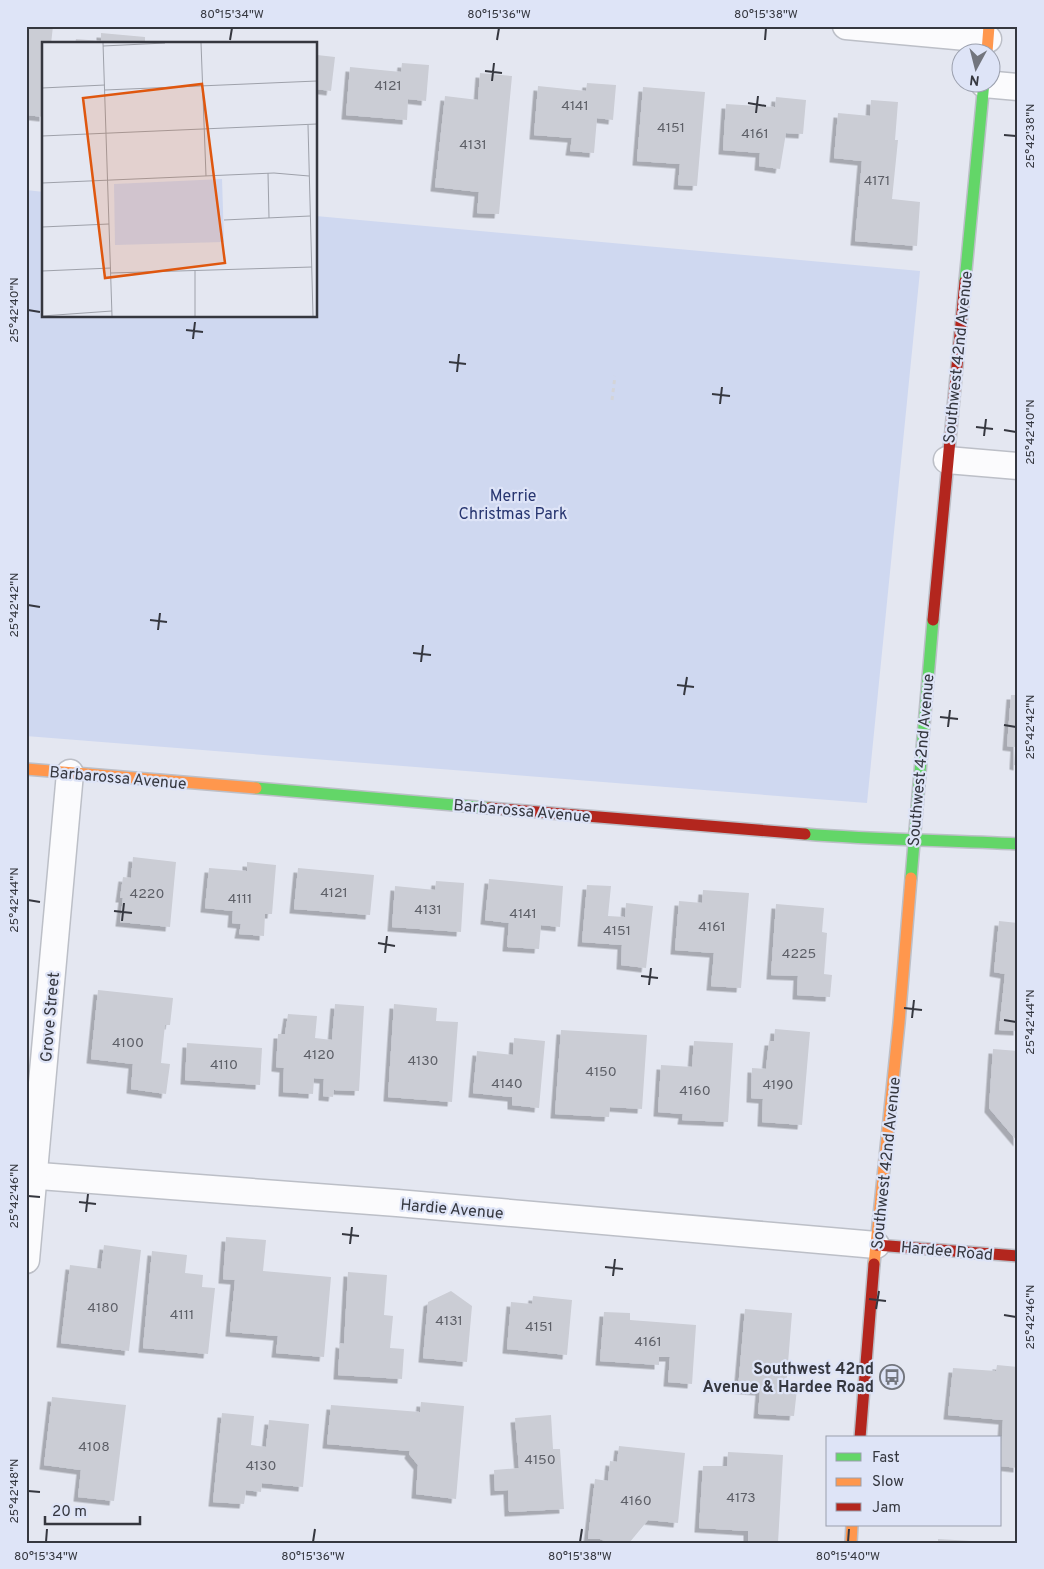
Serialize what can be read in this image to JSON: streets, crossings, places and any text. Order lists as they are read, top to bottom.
{
  "streets": {
    "main road": ["Southwest 42nd Avenue", "Barbarossa Avenue", "Hardee Road"],
    "street": ["Grove Street", "Hardie Avenue"]
  },
  "crossings": [
    ["Southwest 42nd Avenue", "Barbarossa Avenue"],
    ["Southwest 42nd Avenue", "Hardie Avenue"],
    ["Southwest 42nd Avenue", "Hardee Road"],
    ["Barbarossa Avenue", "Grove Street"],
    ["Grove Street", "Hardie Avenue"],
    ["Hardie Avenue", "Hardee Road"]
  ],
  "parks": ["Merrie Christmas Park"],
  "places": {
    "bus stop": ["Southwest 42nd Avenue & Hardee Road"]
  },
  "house_numbers": [
    "4121",
    "4141",
    "4151",
    "4161",
    "4131",
    "4171",
    "4121",
    "4220",
    "4111",
    "4131",
    "4141",
    "4161",
    "4151",
    "4225",
    "4100",
    "4120",
    "4130",
    "4110",
    "4150",
    "4140",
    "4190",
    "4160",
    "4180",
    "4111",
    "4131",
    "4151",
    "4161",
    "4108",
    "4150",
    "4130",
    "4173",
    "4160"
  ],
  "legend": ["Fast", "Slow", "Jam"],
  "scale_bar": "20 m",
  "north": "bottom",
  "coordinates": [
    "80°15'34\"W",
    "80°15'36\"W",
    "80°15'38\"W",
    "25°42'38\"N",
    "25°42'40\"N",
    "25°42'42\"N",
    "25°42'44\"N",
    "25°42'46\"N",
    "25°42'48\"N",
    "80°15'40\"W"
  ]
}
